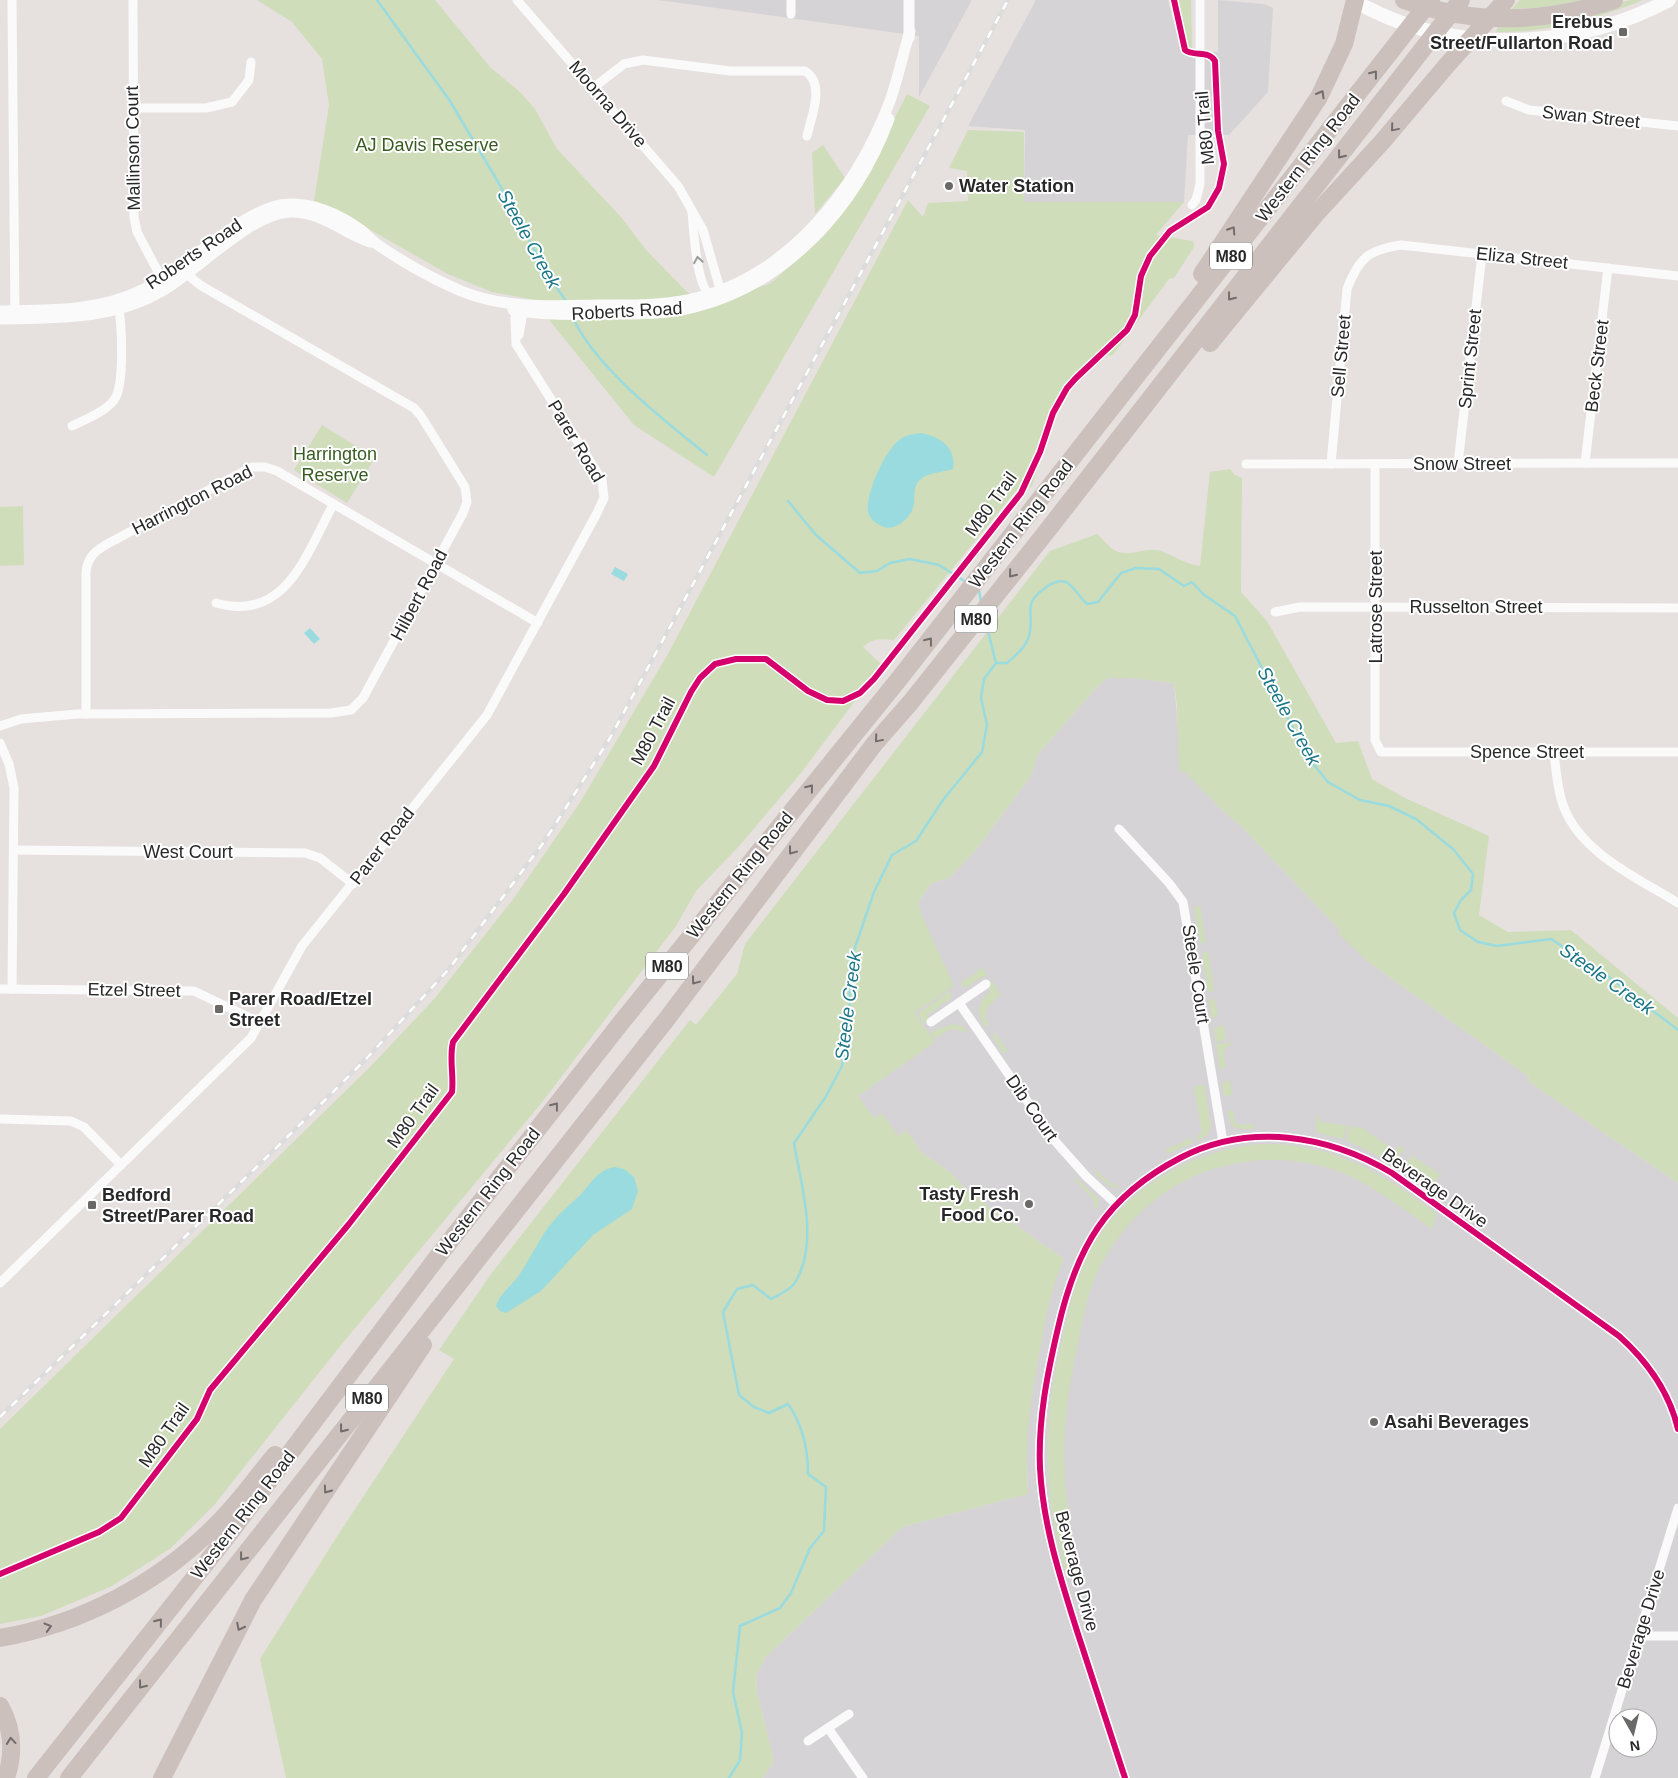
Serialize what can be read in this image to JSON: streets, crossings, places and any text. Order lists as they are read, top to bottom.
{
  "streets": {
    "highway": ["Western Ring Road", "M80"],
    "street": [
      "Moorna Drive",
      "Swan Street",
      "Mallinson Court",
      "Roberts Road",
      "Eliza Street",
      "Sell Street",
      "Sprint Street",
      "Beck Street",
      "Parer Road",
      "Snow Street",
      "Harrington Road",
      "Hilbert Road",
      "Latrose Street",
      "Russelton Street",
      "Spence Street",
      "West Court",
      "Steele Court",
      "Etzel Street",
      "Dib Court",
      "Beverage Drive"
    ],
    "cycle path": ["M80 Trail"]
  },
  "crossings": [
    ["Moorna Drive", "Roberts Road"],
    ["Mallinson Court", "Roberts Road"],
    ["Roberts Road", "Parer Road"],
    ["Roberts Road", "Hilbert Road"],
    ["Eliza Street", "Sell Street"],
    ["Eliza Street", "Sprint Street"],
    ["Eliza Street", "Beck Street"],
    ["Sell Street", "Snow Street"],
    ["Sprint Street", "Snow Street"],
    ["Beck Street", "Snow Street"],
    ["Parer Road", "Harrington Road"],
    ["Parer Road", "West Court"],
    ["Parer Road", "Etzel Street"],
    ["Snow Street", "Latrose Street"],
    ["Harrington Road", "Hilbert Road"],
    ["Latrose Street", "Russelton Street"],
    ["Latrose Street", "Spence Street"],
    ["Steele Court", "Beverage Drive"],
    ["Dib Court", "Beverage Drive"]
  ],
  "water": ["Steele Creek"],
  "parks": ["AJ Davis Reserve", "Harrington Reserve"],
  "places": {
    "transit": ["Erebus Street/Fullarton Road", "Parer Road/Etzel Street", "Bedford Street/Parer Road"],
    "other": ["Water Station", "Tasty Fresh Food Co.", "Asahi Beverages"]
  },
  "north": "bottom"
}
